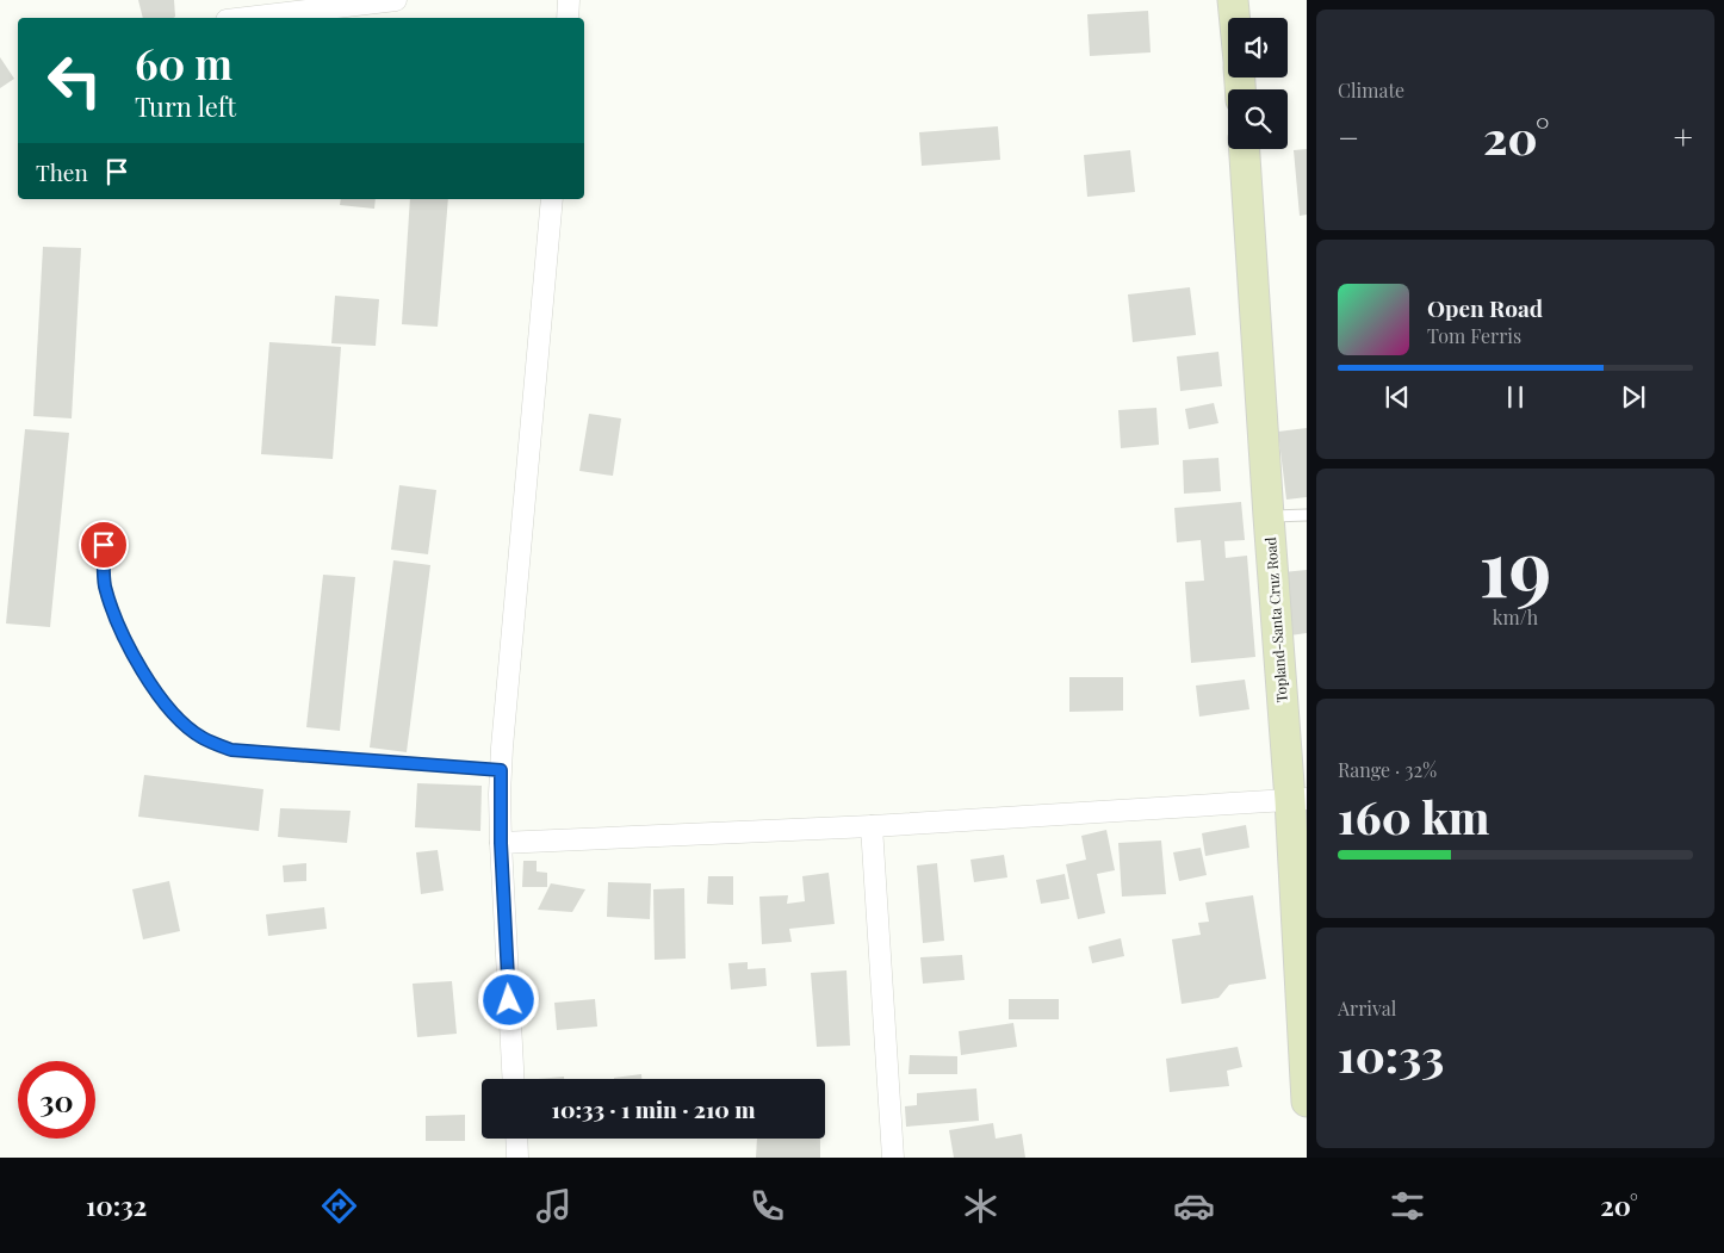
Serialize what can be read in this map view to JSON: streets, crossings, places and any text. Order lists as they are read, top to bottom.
{
  "streets": {
    "main road": ["Topland-Santa Cruz Road"]
  },
  "page": {
    "tile": [
      "Climate",
      ["19", "km/h"],
      ["Range · 32%", "160 km"],
      ["Arrival", "10:33"]
    ],
    "turn": ["60 m", "Turn left"],
    "heat": ["−", "20°", "+"],
    "then": "Then",
    "song": ["Open Road", "Tom Ferris"],
    "limit": "30",
    "trip": "10:33 · 1 min · 210 m",
    "tabs": ["10:32", "20°"]
  }
}
